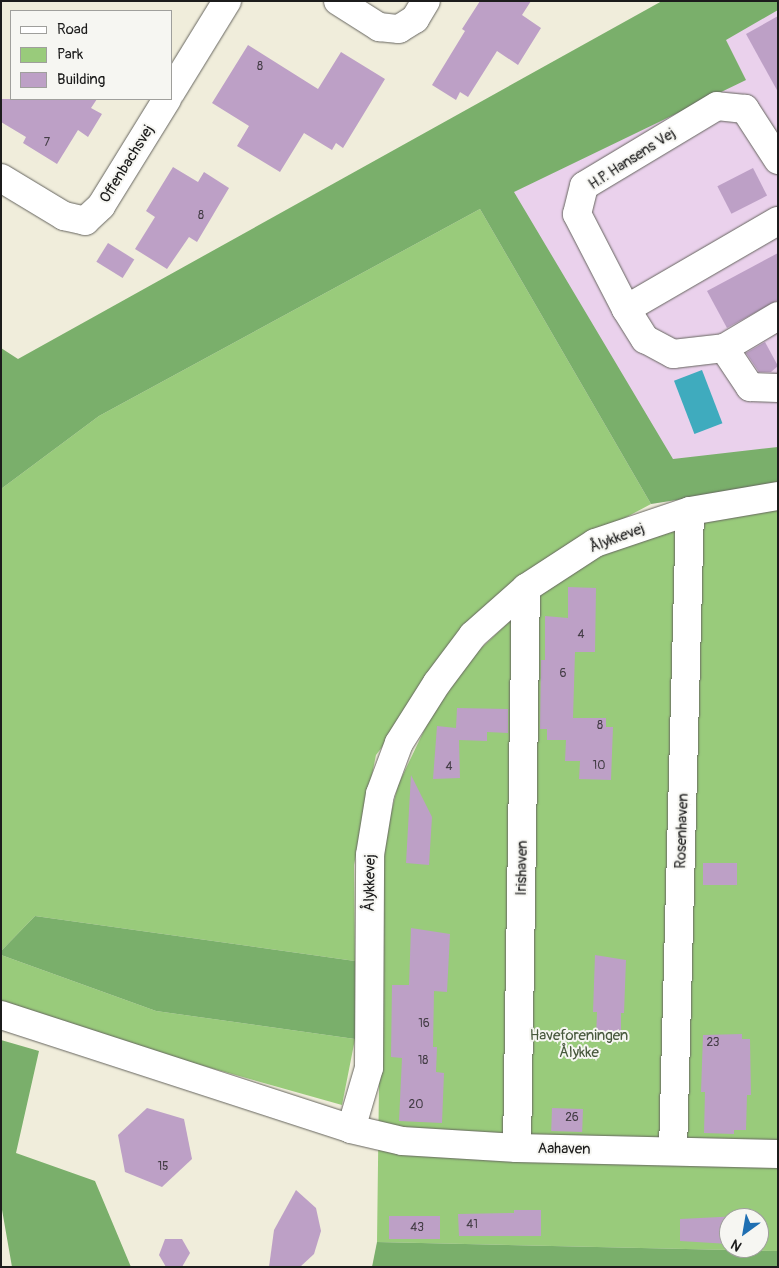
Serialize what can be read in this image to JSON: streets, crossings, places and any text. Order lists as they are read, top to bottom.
{
  "streets": {
    "street": [
      "H.P. Hansens Vej",
      "Offenbachsvej",
      "Ålykkevej",
      "Rosenhaven",
      "Irishaven",
      "Aahaven"
    ]
  },
  "crossings": [
    ["Ålykkevej", "Rosenhaven"],
    ["Ålykkevej", "Irishaven"],
    ["Ålykkevej", "Aahaven"],
    ["Rosenhaven", "Aahaven"],
    ["Irishaven", "Aahaven"]
  ],
  "parks": ["Haveforeningen Ålykke"],
  "house_numbers": [
    "8",
    "7",
    "8",
    "4",
    "6",
    "8",
    "10",
    "4",
    "16",
    "23",
    "18",
    "20",
    "26",
    "15",
    "41",
    "43"
  ],
  "legend": ["Road", "Park", "Building"],
  "north": "bottom left"
}
